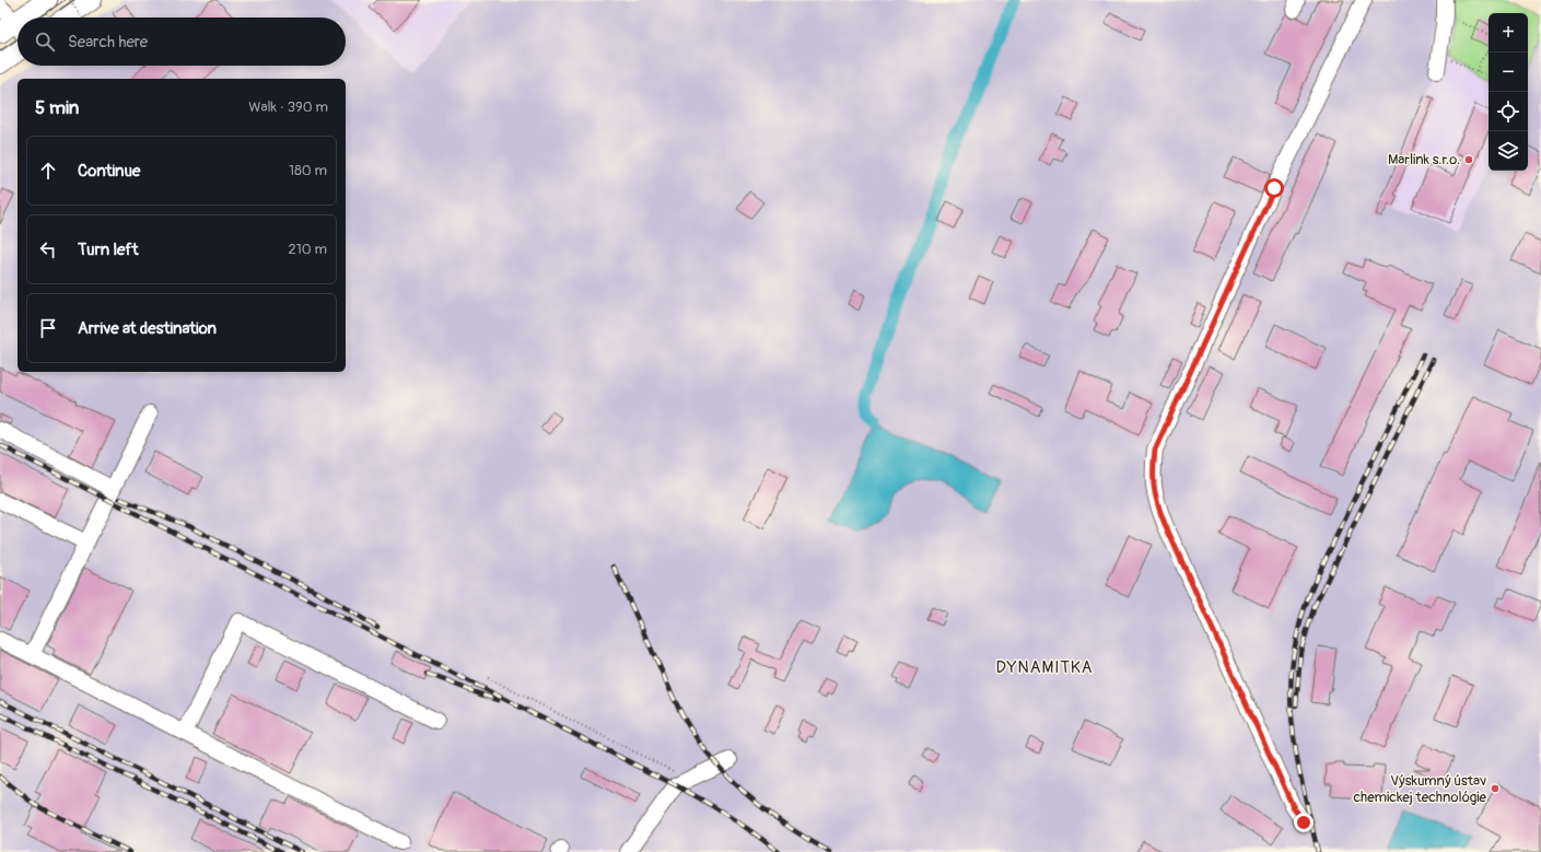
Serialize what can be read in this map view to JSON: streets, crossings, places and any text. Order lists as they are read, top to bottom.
{
  "districts": ["DYNAMITKA"],
  "places": ["Marlink s.r.o.", "Výskumný ústav chemickej technológie"],
  "page": {
    "map_buttons": ["+", "−"],
    "search": "Search here",
    "heading": ["5 min", "Walk · 390 m"],
    "list": [
      ["Continue", "180 m"],
      ["Turn left", "210 m"],
      "Arrive at destination"
    ]
  }
}
